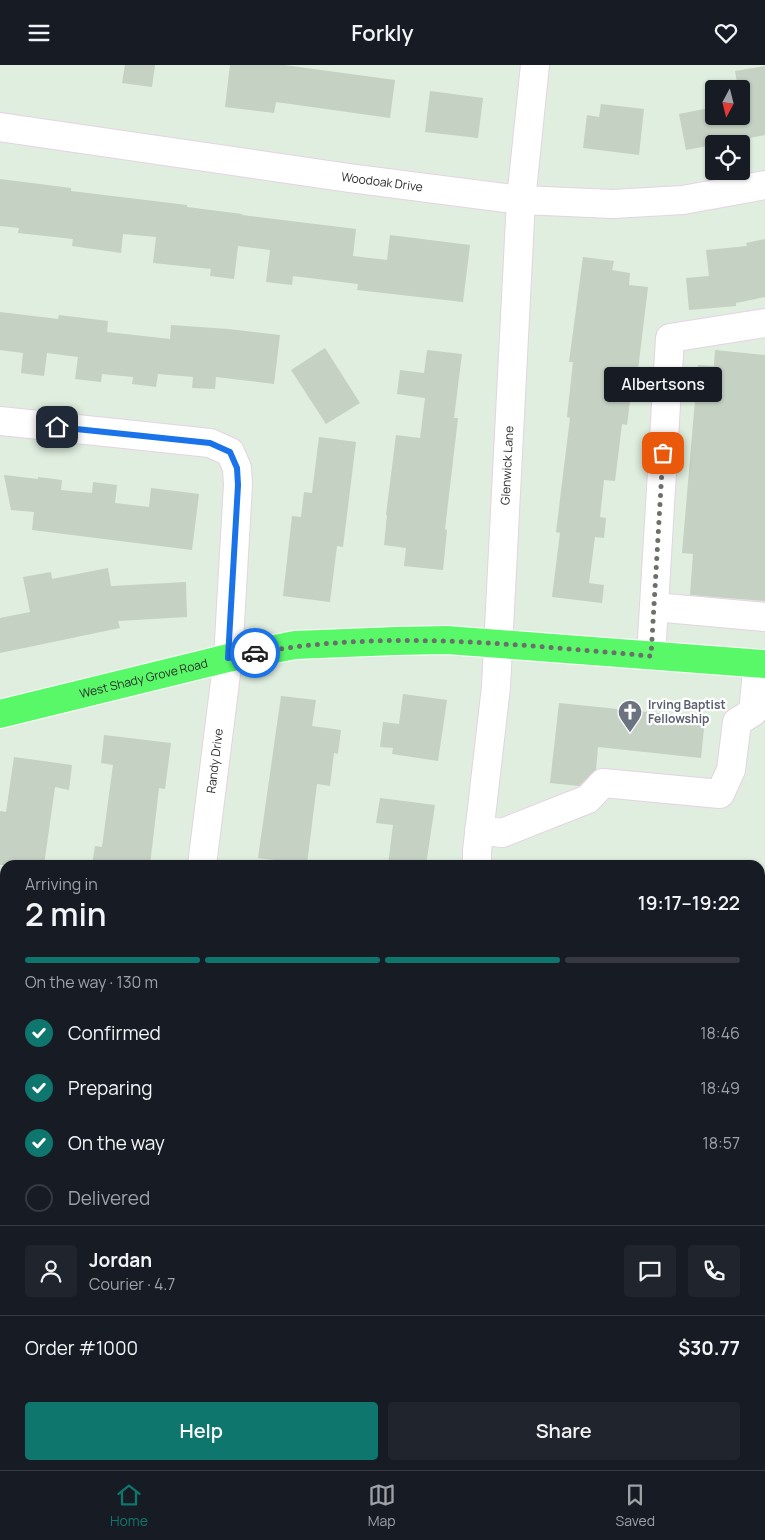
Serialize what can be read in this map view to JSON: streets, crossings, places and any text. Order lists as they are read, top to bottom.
{
  "streets": {
    "main road": ["West Shady Grove Road"],
    "street": ["Woodoak Drive", "Glenwick Lane", "Randy Drive"]
  },
  "crossings": [
    ["Woodoak Drive", "Glenwick Lane"],
    ["Glenwick Lane", "West Shady Grove Road"],
    ["West Shady Grove Road", "Randy Drive"]
  ],
  "places": {
    "other": ["Albertsons"],
    "church": ["Irving Baptist Fellowship"]
  },
  "north": "bottom",
  "page": {
    "header": "Forkly",
    "bubble": "Albertsons",
    "heading": ["2 min", "Arriving in", "19:17–19:22"],
    "panel": [
      "Jordan",
      "Courier · 4.7",
      "Order #1000",
      "$30.77"
    ],
    "bar": "On the way · 130 m",
    "list": [
      ["Confirmed", "18:46"],
      ["Preparing", "18:49"],
      ["On the way", "18:57"],
      "Delivered"
    ],
    "buttons": ["Help", "Share"],
    "tabs": ["Home", "Map", "Saved"]
  }
}
